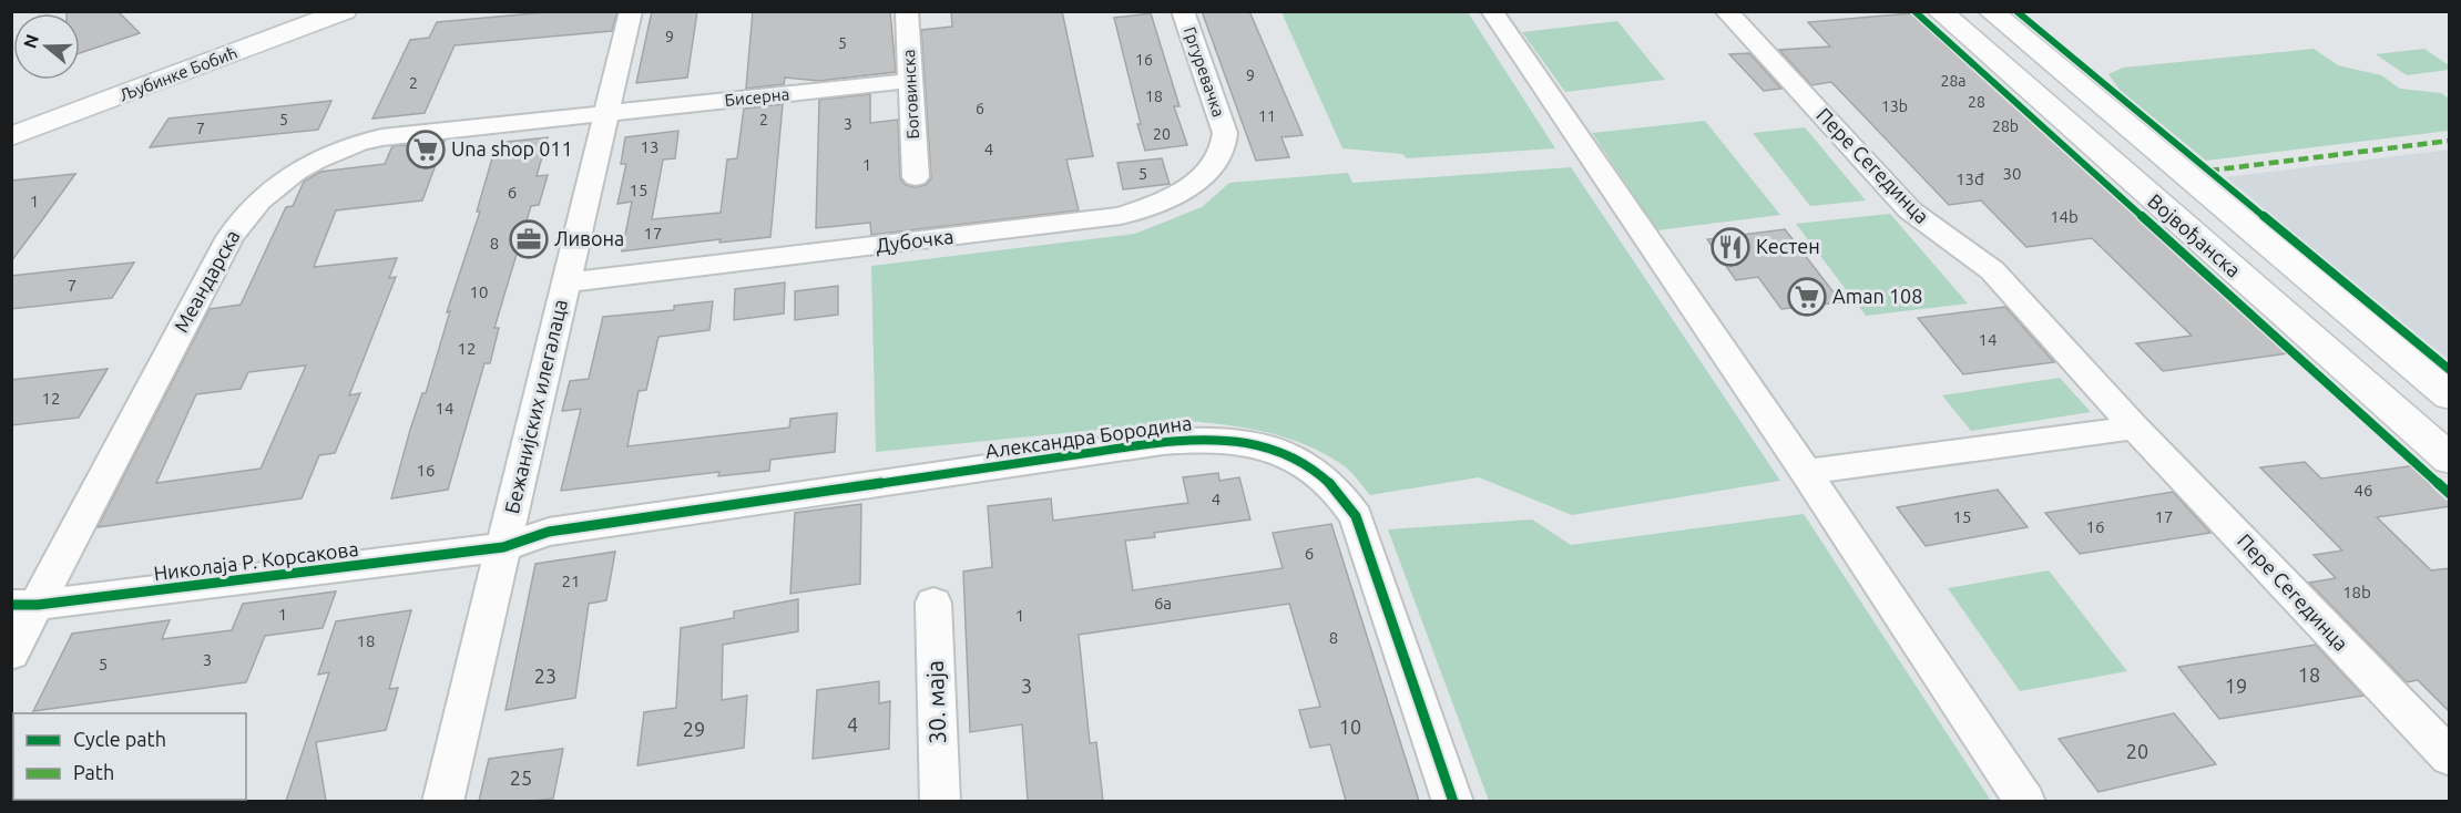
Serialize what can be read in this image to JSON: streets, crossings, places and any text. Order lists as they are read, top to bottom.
{
  "streets": {
    "main road": ["Љубинке Бобић", "Војвођанска"],
    "street": [
      "Гргуревачка",
      "Боговинска",
      "Бисерна",
      "Пере Сегединца",
      "Дубочка",
      "Меандарска",
      "Бежанијских илегалаца",
      "Александра Бородина",
      "Николаја Р. Корсакова",
      "30. маја"
    ]
  },
  "crossings": [
    ["Гргуревачка", "Дубочка"],
    ["Боговинска", "Бисерна"],
    ["Бисерна", "Меандарска"],
    ["Бисерна", "Бежанијских илегалаца"],
    ["Дубочка", "Бежанијских илегалаца"],
    ["Меандарска", "Бежанијских илегалаца"],
    ["Меандарска", "Николаја Р. Корсакова"],
    ["Бежанијских илегалаца", "Александра Бородина"],
    ["Бежанијских илегалаца", "Николаја Р. Корсакова"],
    ["Александра Бородина", "Николаја Р. Корсакова"]
  ],
  "places": {
    "supermarket": ["Una shop 011", "Aman 108"],
    "office": ["Ливона"],
    "restaurant": ["Кестен"]
  },
  "house_numbers": [
    "9",
    "5",
    "16",
    "9",
    "28a",
    "2",
    "18",
    "28",
    "13b",
    "6",
    "11",
    "5",
    "2",
    "3",
    "28b",
    "7",
    "20",
    "13",
    "4",
    "1",
    "5",
    "30",
    "13đ",
    "15",
    "6",
    "1",
    "14b",
    "17",
    "8",
    "7",
    "10",
    "14",
    "12",
    "12",
    "14",
    "16",
    "46",
    "4",
    "15",
    "17",
    "16",
    "6",
    "21",
    "18b",
    "6a",
    "1",
    "1",
    "8",
    "18",
    "3",
    "5",
    "18",
    "23",
    "3",
    "19",
    "4",
    "10",
    "29",
    "20",
    "25"
  ],
  "legend": ["Cycle path", "Path"],
  "north": "left"
}
